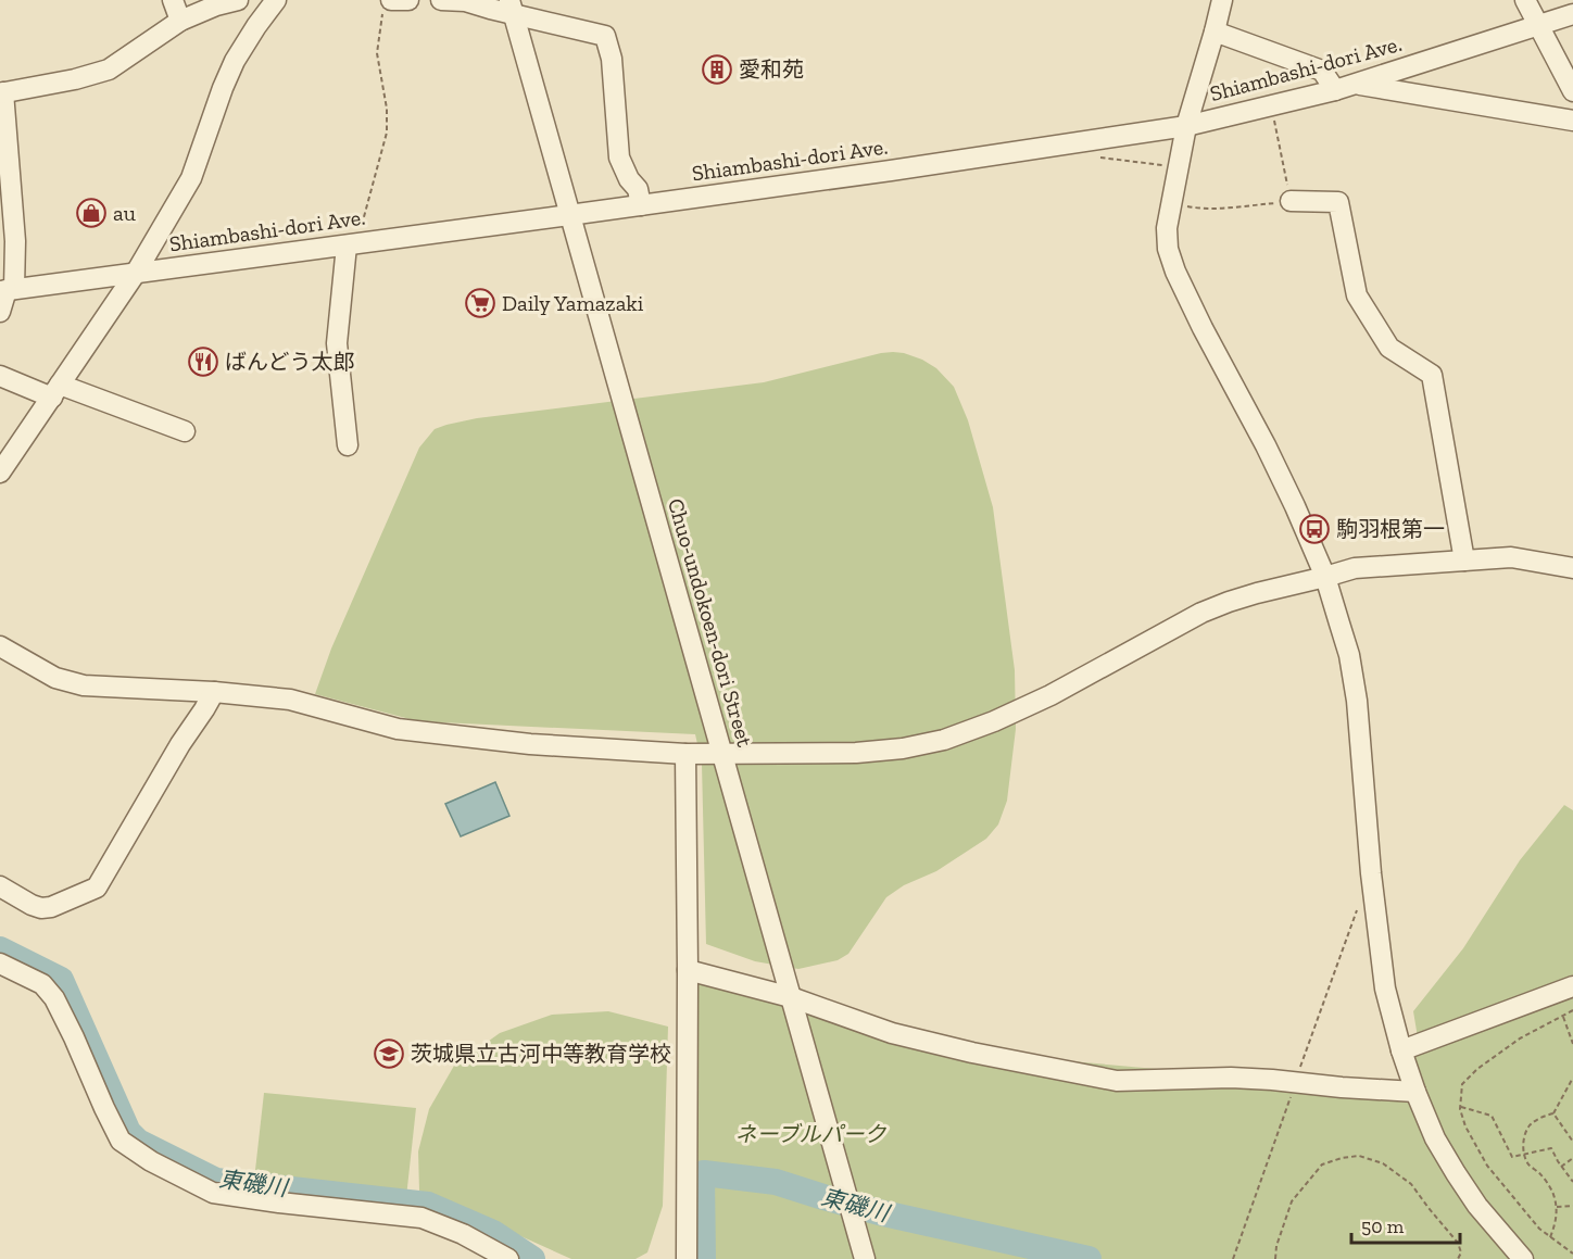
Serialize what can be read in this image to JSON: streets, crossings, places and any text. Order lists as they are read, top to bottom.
{
  "streets": {
    "street": ["Shiambashi-dori Ave.", "Chuo-undokoen-dori Street"]
  },
  "crossings": [
    ["Shiambashi-dori Ave.", "Chuo-undokoen-dori Street"]
  ],
  "water": ["東磯川"],
  "parks": ["ネーブルパーク"],
  "places": {
    "building": ["愛和苑"],
    "shop": ["au"],
    "supermarket": ["Daily Yamazaki"],
    "restaurant": ["ばんどう太郎"],
    "bus stop": ["駒羽根第一"],
    "school or university": ["茨城県立古河中等教育学校"]
  },
  "scale_bar": "50 m"
}
